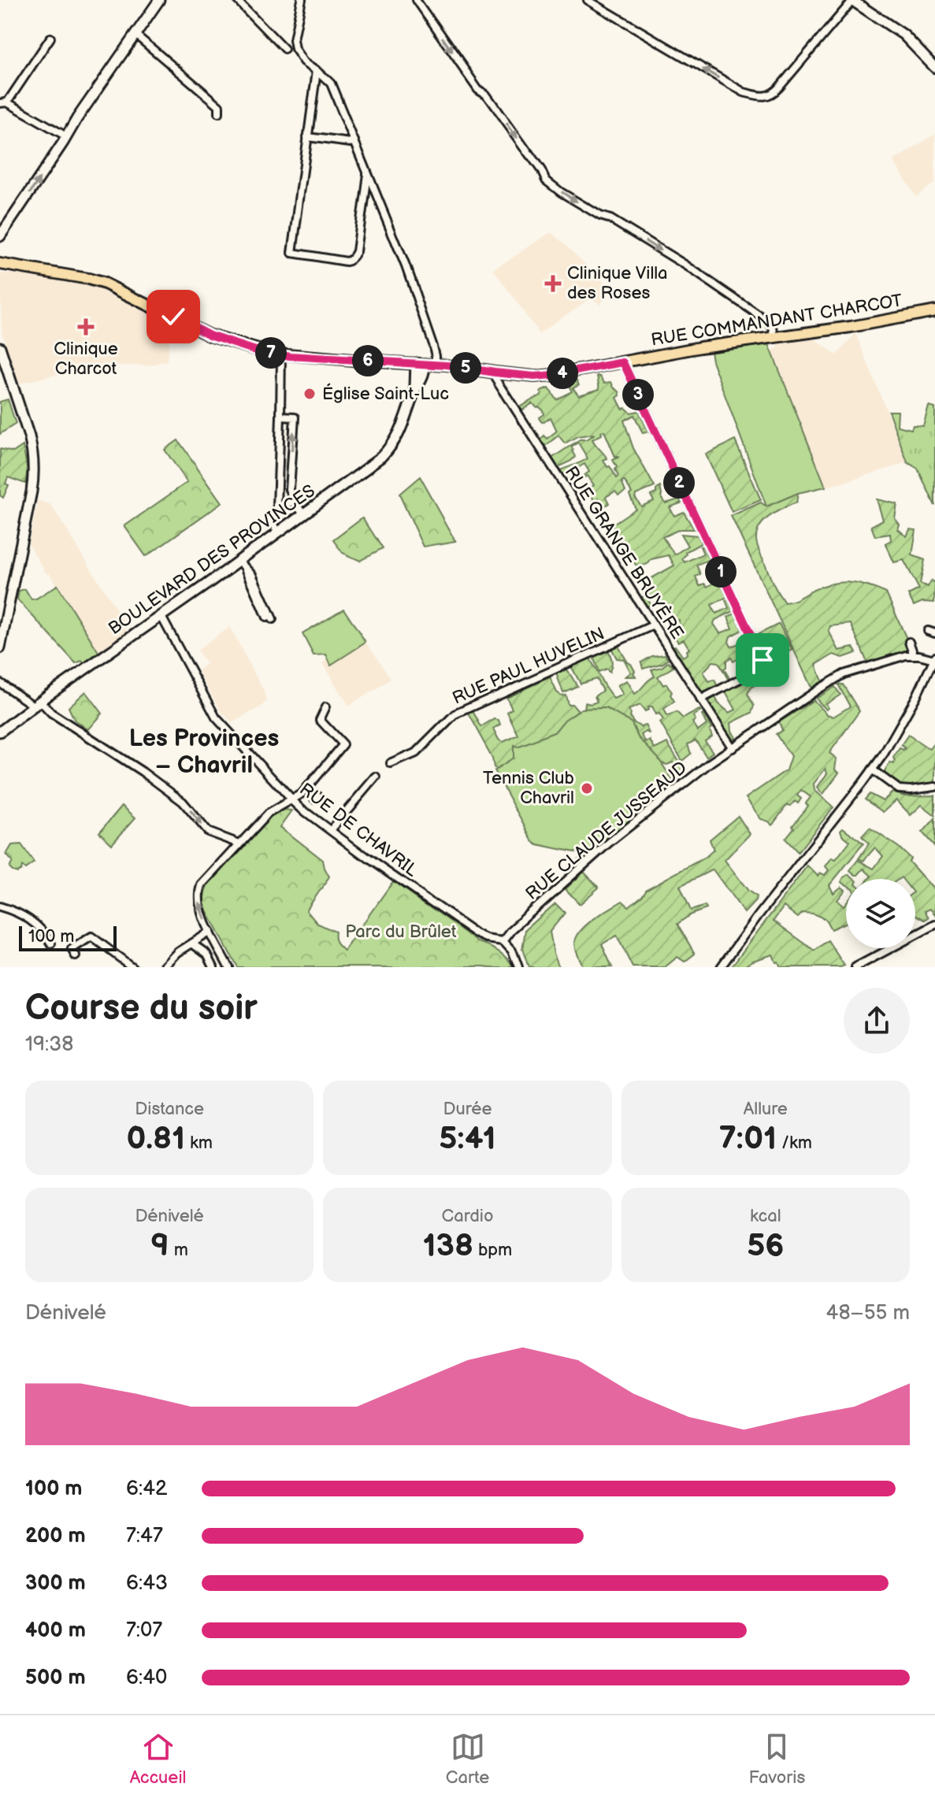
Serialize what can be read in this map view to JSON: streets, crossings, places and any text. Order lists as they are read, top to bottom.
{
  "streets": {
    "main road": ["RUE COMMANDANT CHARCOT", "BOULEVARD DES PROVINCES"],
    "street": [
      "RUE GRANGE BRUYÈRE",
      "RUE PAUL HUVELIN",
      "RUE DE CHAVRIL",
      "RUE CLAUDE JUSSEAUD"
    ]
  },
  "crossings": [
    ["RUE COMMANDANT CHARCOT", "RUE GRANGE BRUYÈRE"],
    ["RUE COMMANDANT CHARCOT", "BOULEVARD DES PROVINCES"],
    ["RUE GRANGE BRUYÈRE", "RUE PAUL HUVELIN"],
    ["RUE GRANGE BRUYÈRE", "RUE CLAUDE JUSSEAUD"],
    ["BOULEVARD DES PROVINCES", "RUE DE CHAVRIL"],
    ["RUE DE CHAVRIL", "RUE CLAUDE JUSSEAUD"]
  ],
  "districts": ["Les Provinces – Chavril"],
  "parks": ["Parc du Brûlet"],
  "places": {
    "health": ["Clinique Villa des Roses", "Clinique Charcot"],
    "other": ["Église Saint-Luc", "Tennis Club Chavril"]
  },
  "scale_bar": "100 m",
  "page": {
    "pins": [
      "7",
      "6",
      "5",
      "4",
      "3",
      "2",
      "1"
    ],
    "scale": "100 m",
    "heading": ["Course du soir", "19:38"],
    "stats": [
      ["Distance", "0.81 km"],
      ["Durée", "5:41"],
      ["Allure", "7:01 /km"],
      ["Dénivelé", "9 m"],
      ["Cardio", "138 bpm"],
      ["kcal", "56"]
    ],
    "chart": ["Dénivelé", "48–55 m"],
    "list": [
      {
        "name": "100 m",
        "note": "6:42"
      },
      {
        "name": "200 m",
        "note": "7:47"
      },
      {
        "name": "300 m",
        "note": "6:43"
      },
      {
        "name": "400 m",
        "note": "7:07"
      },
      {
        "name": "500 m",
        "note": "6:40"
      }
    ],
    "tabs": ["Accueil", "Carte", "Favoris"]
  }
}
